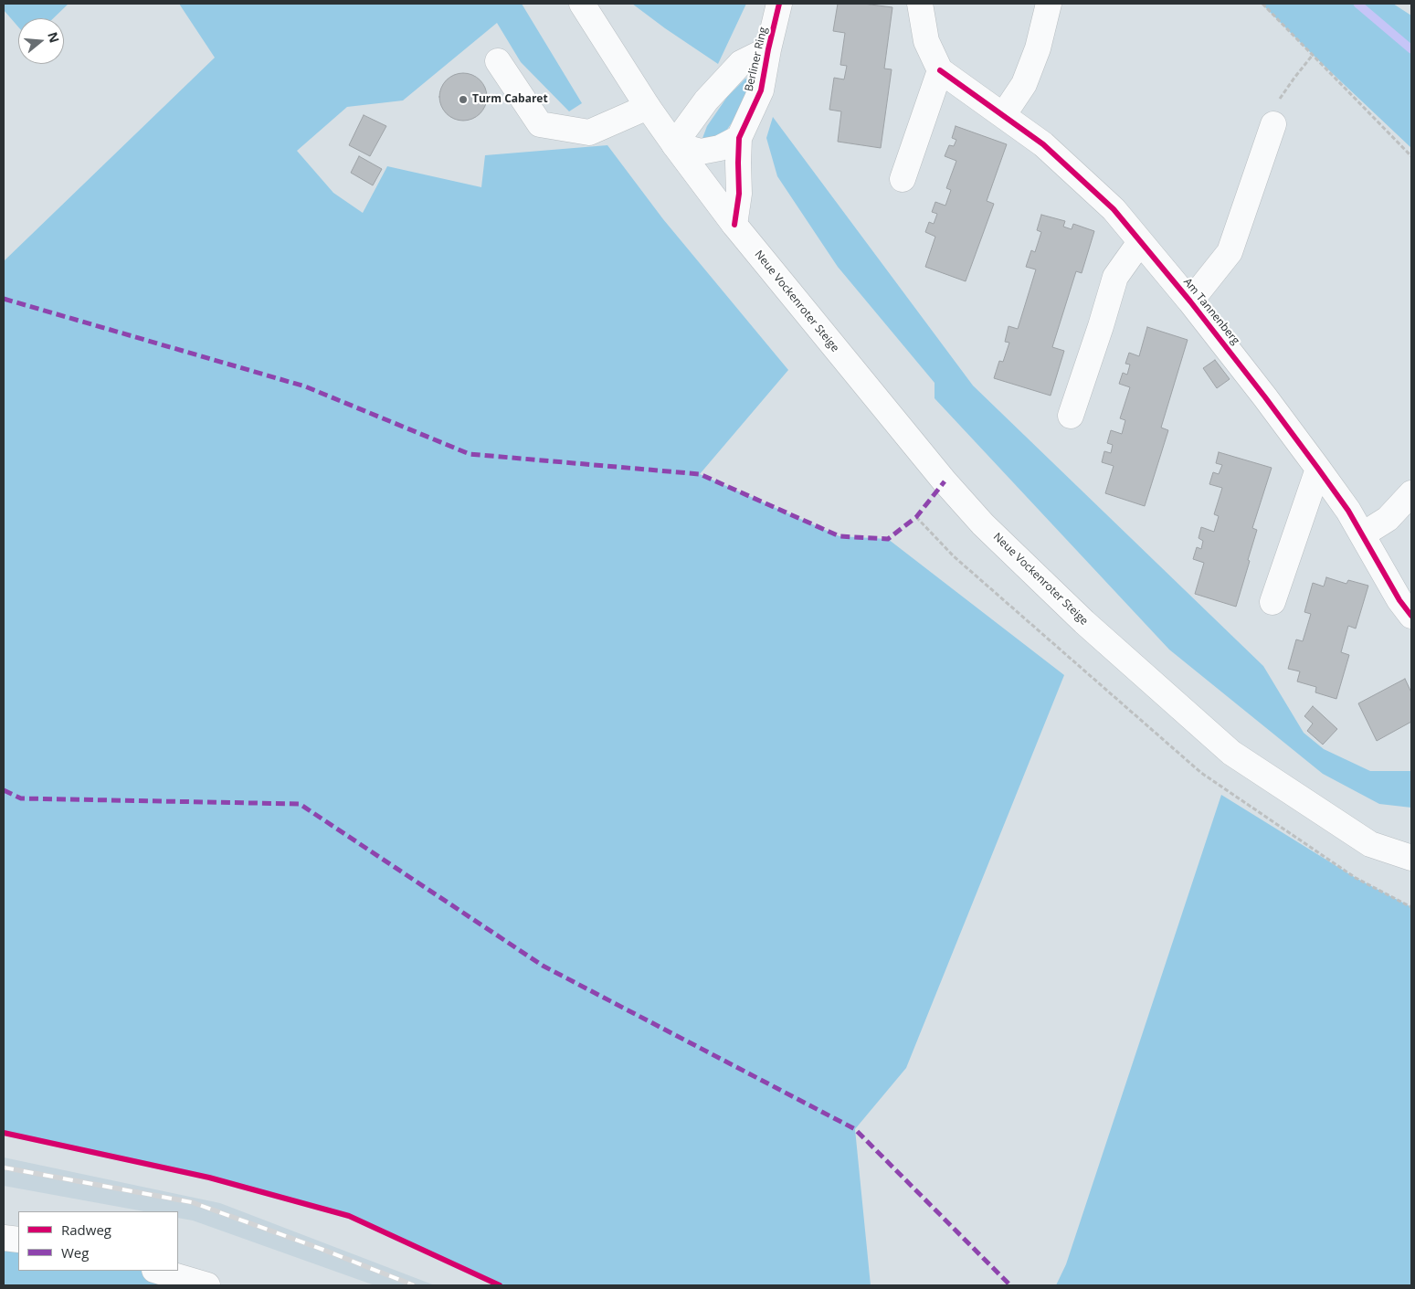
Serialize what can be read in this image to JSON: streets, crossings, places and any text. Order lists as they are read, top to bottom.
{
  "streets": {
    "street": ["Berliner Ring", "Neue Vockenroter Steige", "Am Tannenberg"]
  },
  "crossings": [
    ["Berliner Ring", "Neue Vockenroter Steige"]
  ],
  "places": ["Turm Cabaret"],
  "legend": ["Radweg", "Weg"],
  "north": "right"
}
